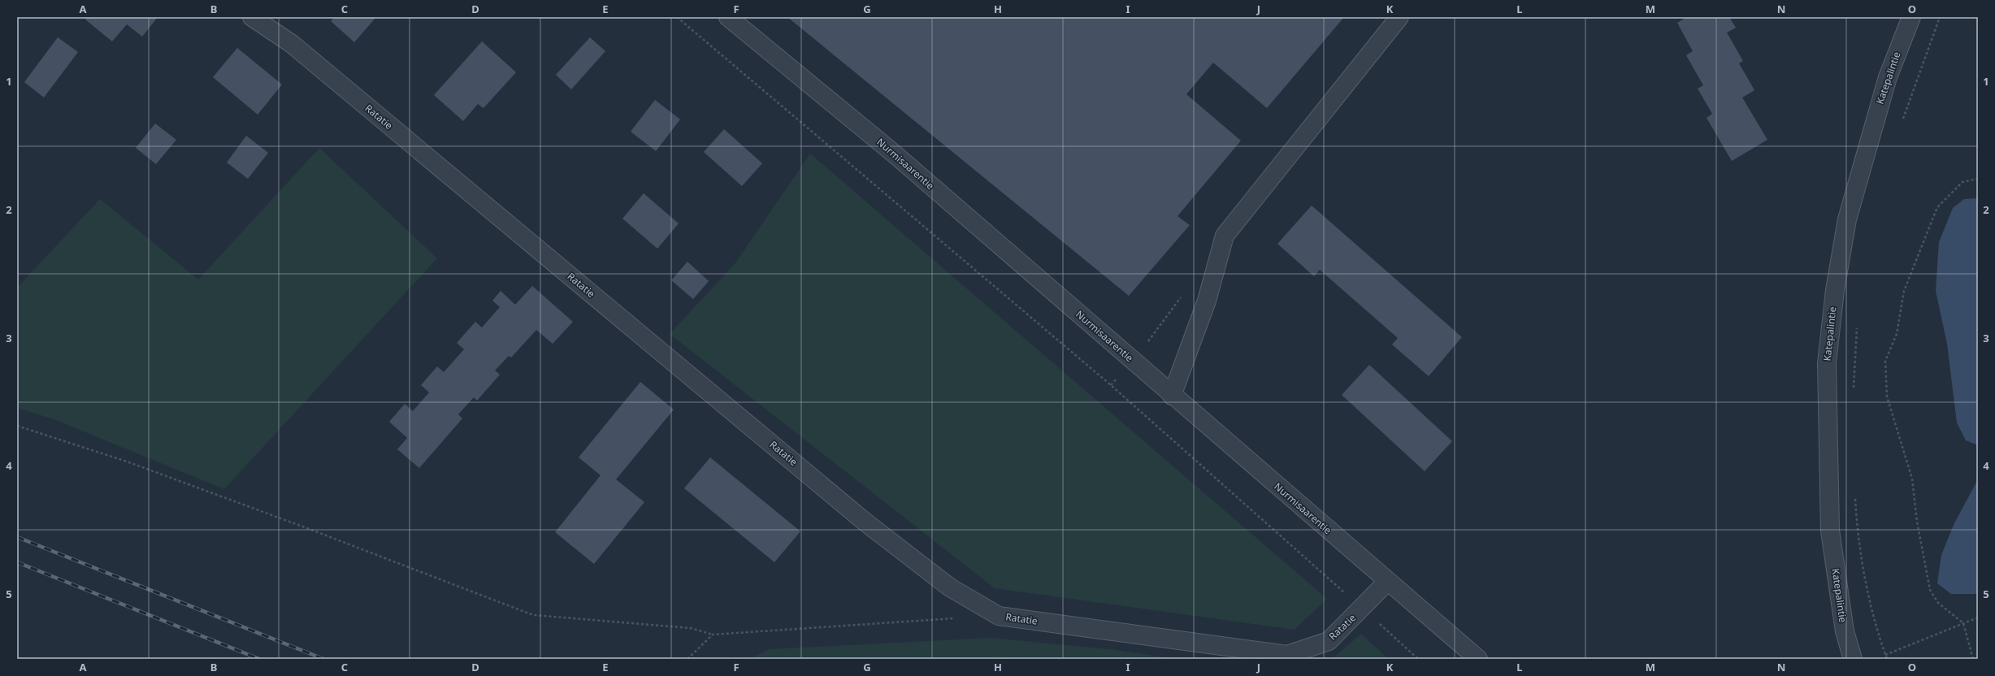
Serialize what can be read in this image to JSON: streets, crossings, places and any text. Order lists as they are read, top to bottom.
{
  "streets": {
    "street": ["Katepalintie", "Ratatie", "Nurmisaarentie"]
  },
  "crossings": [
    ["Ratatie", "Nurmisaarentie"]
  ],
  "grid": {
    "columns": [
      "A",
      "B",
      "C",
      "D",
      "E",
      "F",
      "G",
      "H",
      "I",
      "J",
      "K",
      "L",
      "M",
      "N",
      "O"
    ],
    "rows": [
      "1",
      "2",
      "3",
      "4",
      "5"
    ]
  }
}
